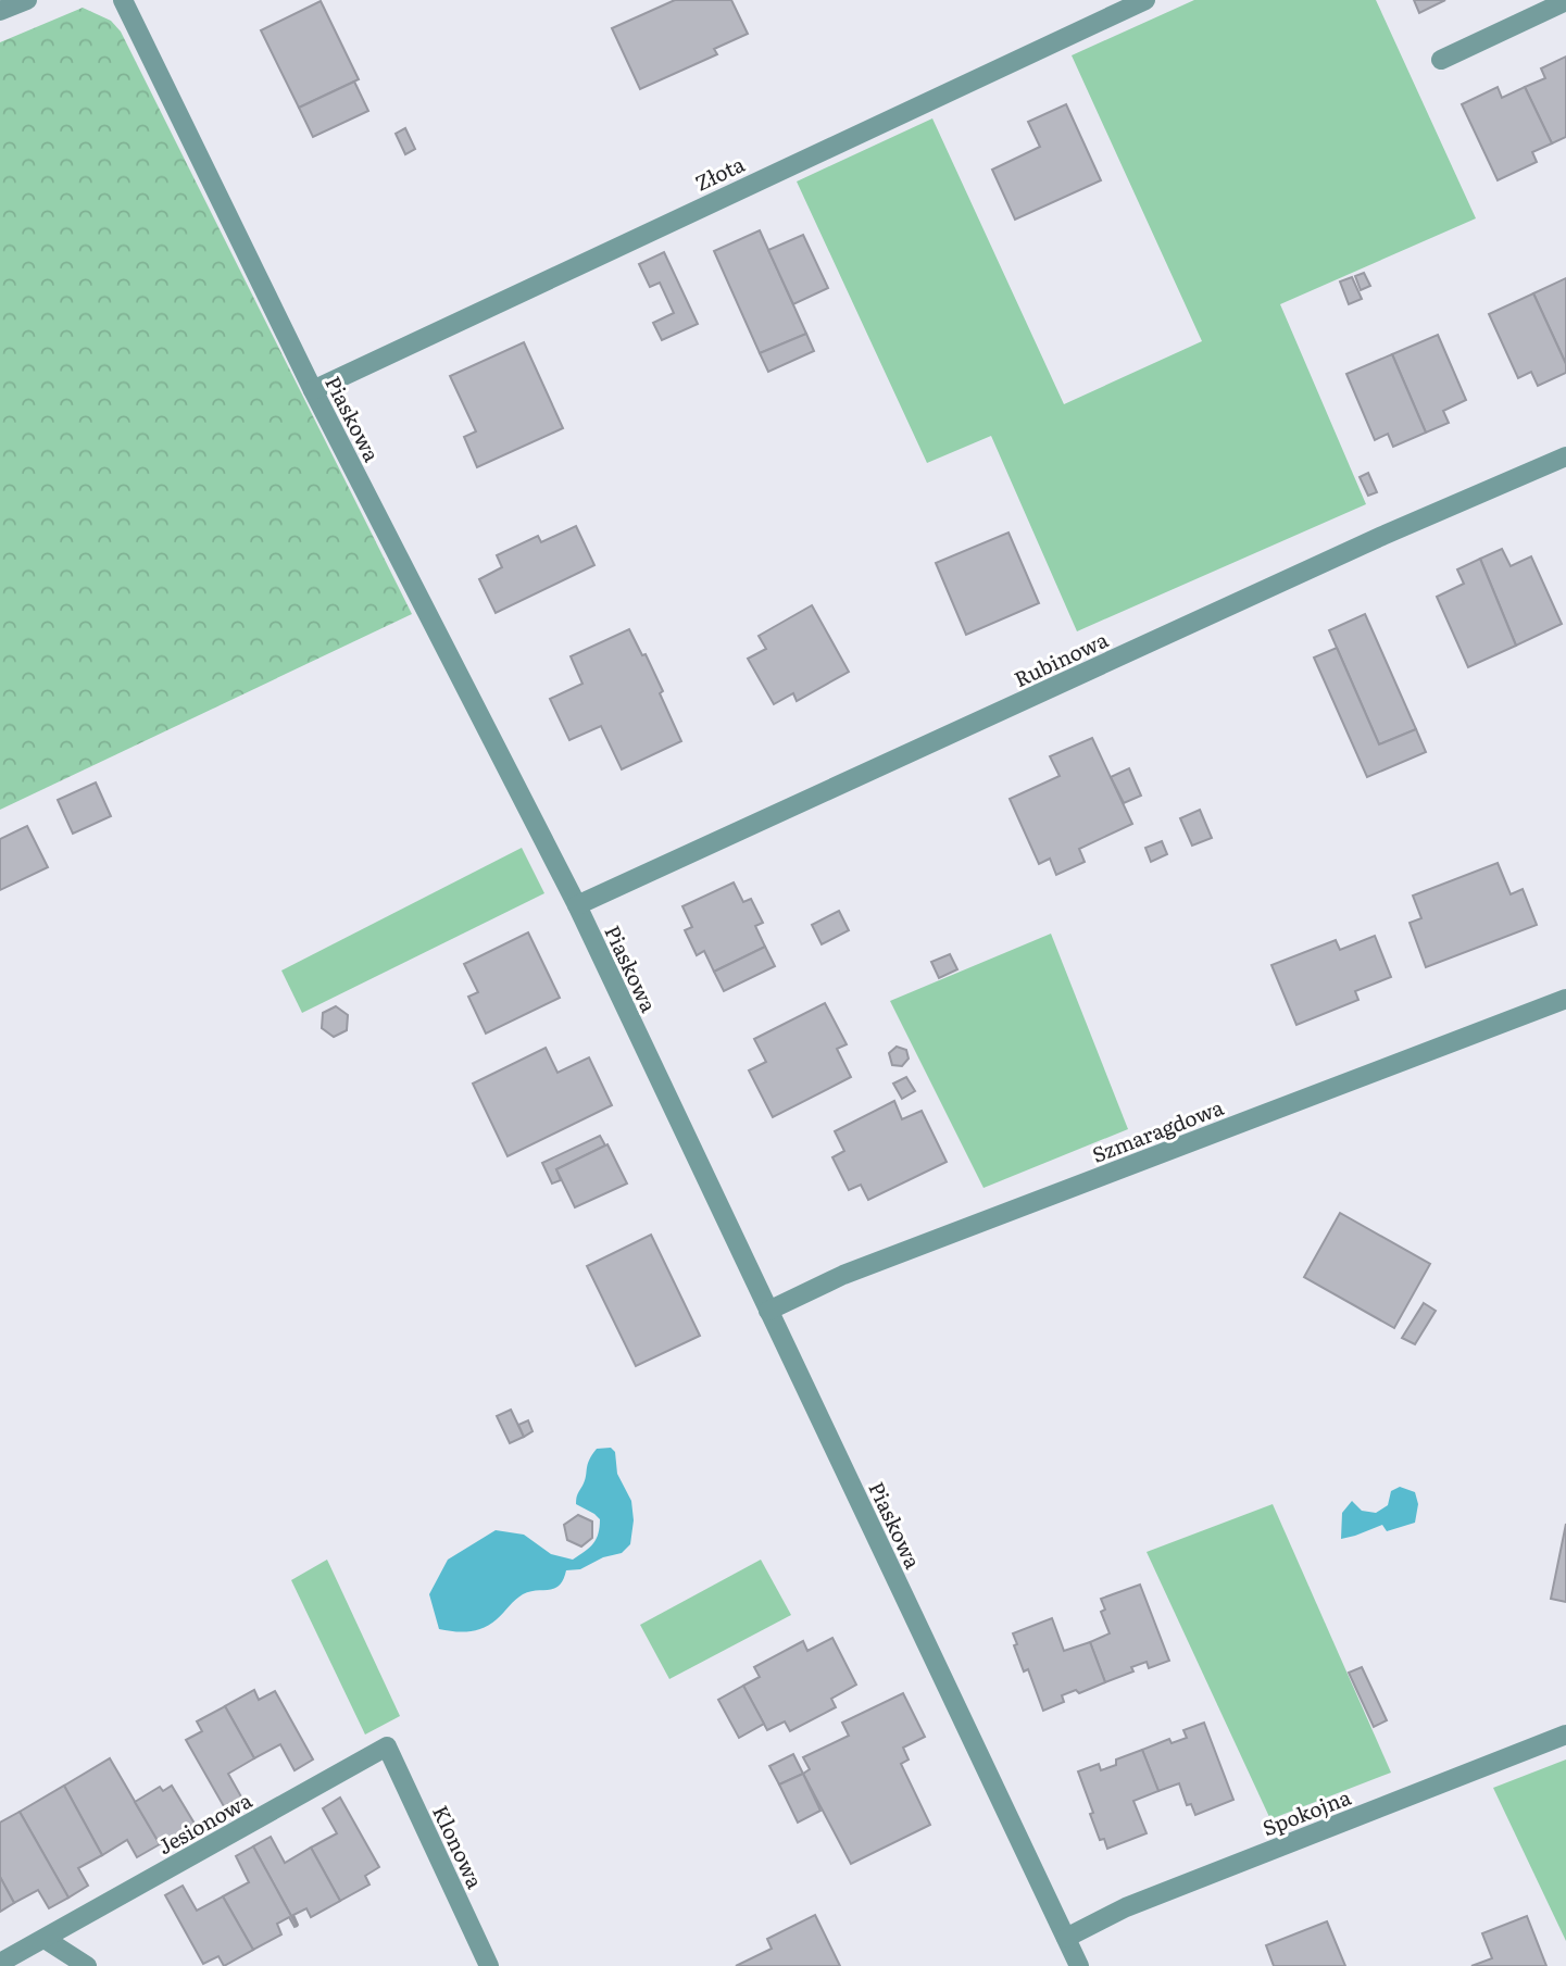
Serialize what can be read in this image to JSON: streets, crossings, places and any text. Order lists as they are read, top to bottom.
{
  "streets": {
    "street": [
      "Złota",
      "Piaskowa",
      "Rubinowa",
      "Szmaragdowa",
      "Spokojna",
      "Jesionowa",
      "Klonowa"
    ]
  },
  "crossings": [
    ["Złota", "Piaskowa"],
    ["Piaskowa", "Rubinowa"],
    ["Piaskowa", "Szmaragdowa"],
    ["Piaskowa", "Spokojna"],
    ["Jesionowa", "Klonowa"]
  ]
}
